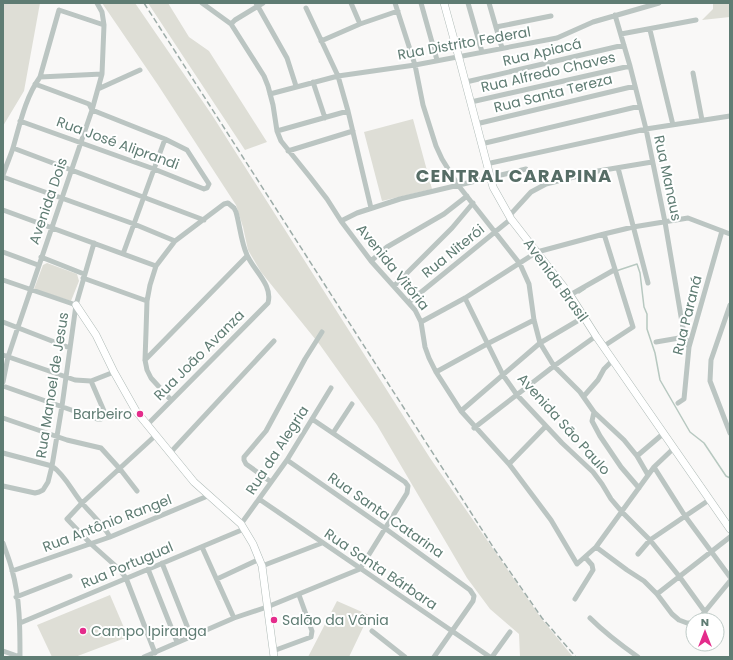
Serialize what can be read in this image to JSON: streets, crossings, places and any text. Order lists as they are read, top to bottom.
{
  "streets": {
    "street": [
      "Rua Distrito Federal",
      "Rua Apiacá",
      "Rua Alfredo Chaves",
      "Rua Santa Tereza",
      "Rua José Aliprandi",
      "Rua Manaus",
      "Avenida Dois",
      "Rua Niterói",
      "Avenida Vitória",
      "Avenida Brasil",
      "Rua Paraná",
      "Rua João Avanza",
      "Rua Manoel de Jesus",
      "Avenida São Paulo",
      "Rua da Alegria",
      "Rua Santa Catarina",
      "Rua Antônio Rangel",
      "Rua Portugual",
      "Rua Santa Bárbara"
    ]
  },
  "crossings": [
    ["Rua Distrito Federal", "Rua Manaus"],
    ["Rua Distrito Federal", "Avenida Vitória"],
    ["Rua Distrito Federal", "Avenida Brasil"],
    ["Rua Apiacá", "Rua Manaus"],
    ["Rua Apiacá", "Avenida Brasil"],
    ["Rua Alfredo Chaves", "Rua Manaus"],
    ["Rua Alfredo Chaves", "Avenida Brasil"],
    ["Rua Santa Tereza", "Rua Manaus"],
    ["Rua Santa Tereza", "Avenida Brasil"],
    ["Rua José Aliprandi", "Avenida Dois"],
    ["Rua Manaus", "Rua Niterói"],
    ["Rua Manaus", "Rua Paraná"],
    ["Rua Niterói", "Avenida Vitória"],
    ["Rua Niterói", "Avenida Brasil"],
    ["Rua da Alegria", "Rua Santa Catarina"],
    ["Rua da Alegria", "Rua Portugual"],
    ["Rua da Alegria", "Rua Santa Bárbara"],
    ["Rua Santa Catarina", "Rua Santa Bárbara"]
  ],
  "districts": ["CENTRAL CARAPINA"],
  "places": ["Barbeiro", "Salão da Vânia", "Campo Ipiranga"],
  "north": "top"
}
